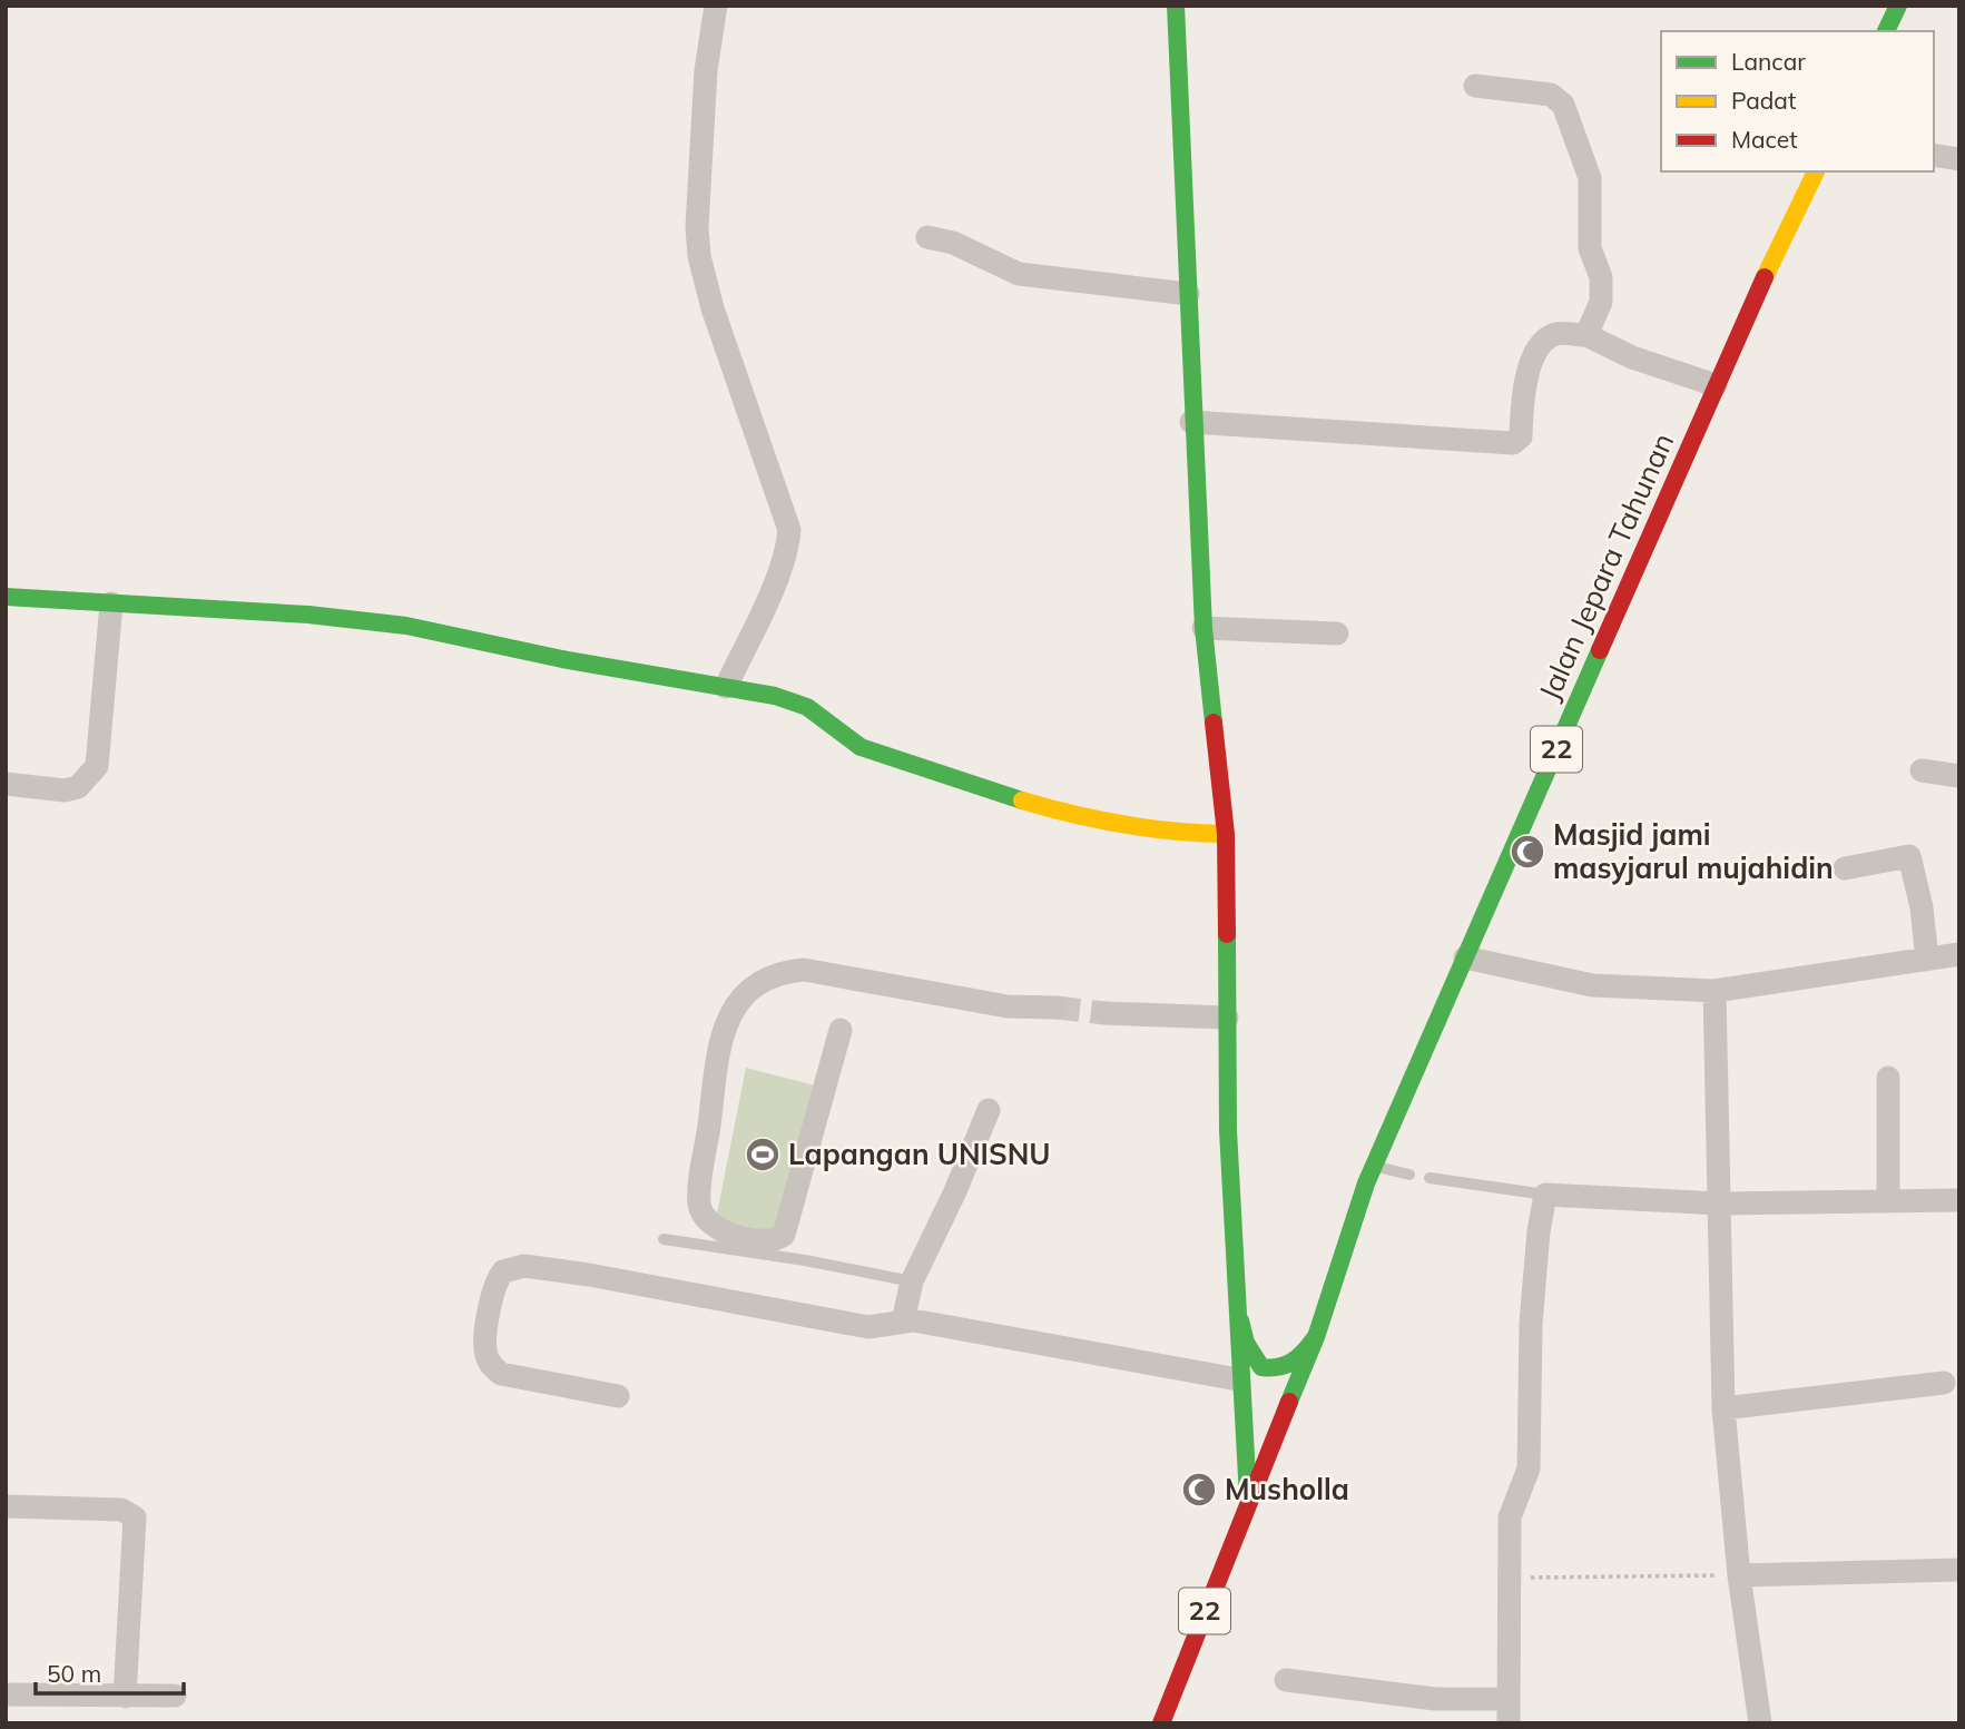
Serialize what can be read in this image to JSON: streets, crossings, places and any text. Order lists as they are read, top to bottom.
{
  "streets": {
    "main road": ["Jalan Jepara Tahunan", "22"]
  },
  "crossings": [
    ["Jalan Jepara Tahunan", "22"]
  ],
  "places": {
    "mosque": ["Masjid jami masyjarul mujahidin", "Musholla"],
    "sports": ["Lapangan UNISNU"]
  },
  "legend": ["Lancar", "Padat", "Macet"],
  "scale_bar": "50 m"
}
